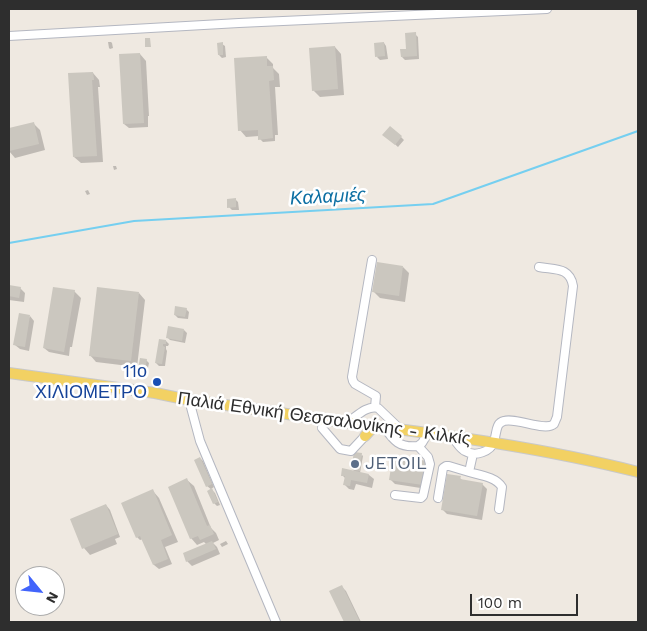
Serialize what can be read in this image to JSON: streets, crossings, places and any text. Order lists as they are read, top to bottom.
{
  "streets": {
    "main road": ["Παλιά Εθνική Θεσσαλονίκης - Κιλκίς"]
  },
  "water": ["Καλαμιές"],
  "places": ["11ο ΧΙΛΙΟΜΕΤΡΟ", "JETOIL"],
  "scale_bar": "100 m",
  "north": "bottom right"
}
